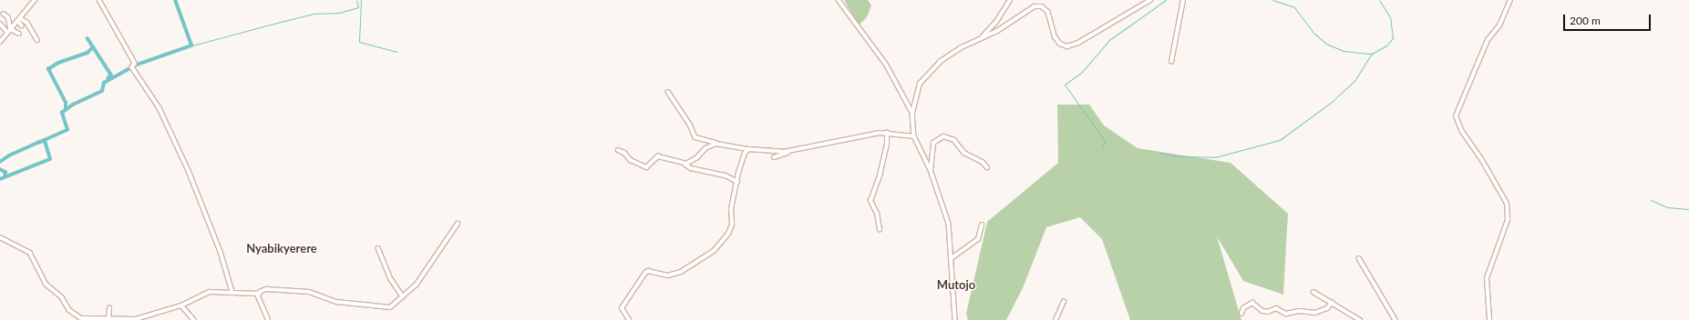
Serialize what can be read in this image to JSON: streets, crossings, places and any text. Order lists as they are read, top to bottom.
{
  "districts": ["Nyabikyerere", "Mutojo"],
  "scale_bar": "200 m"
}
